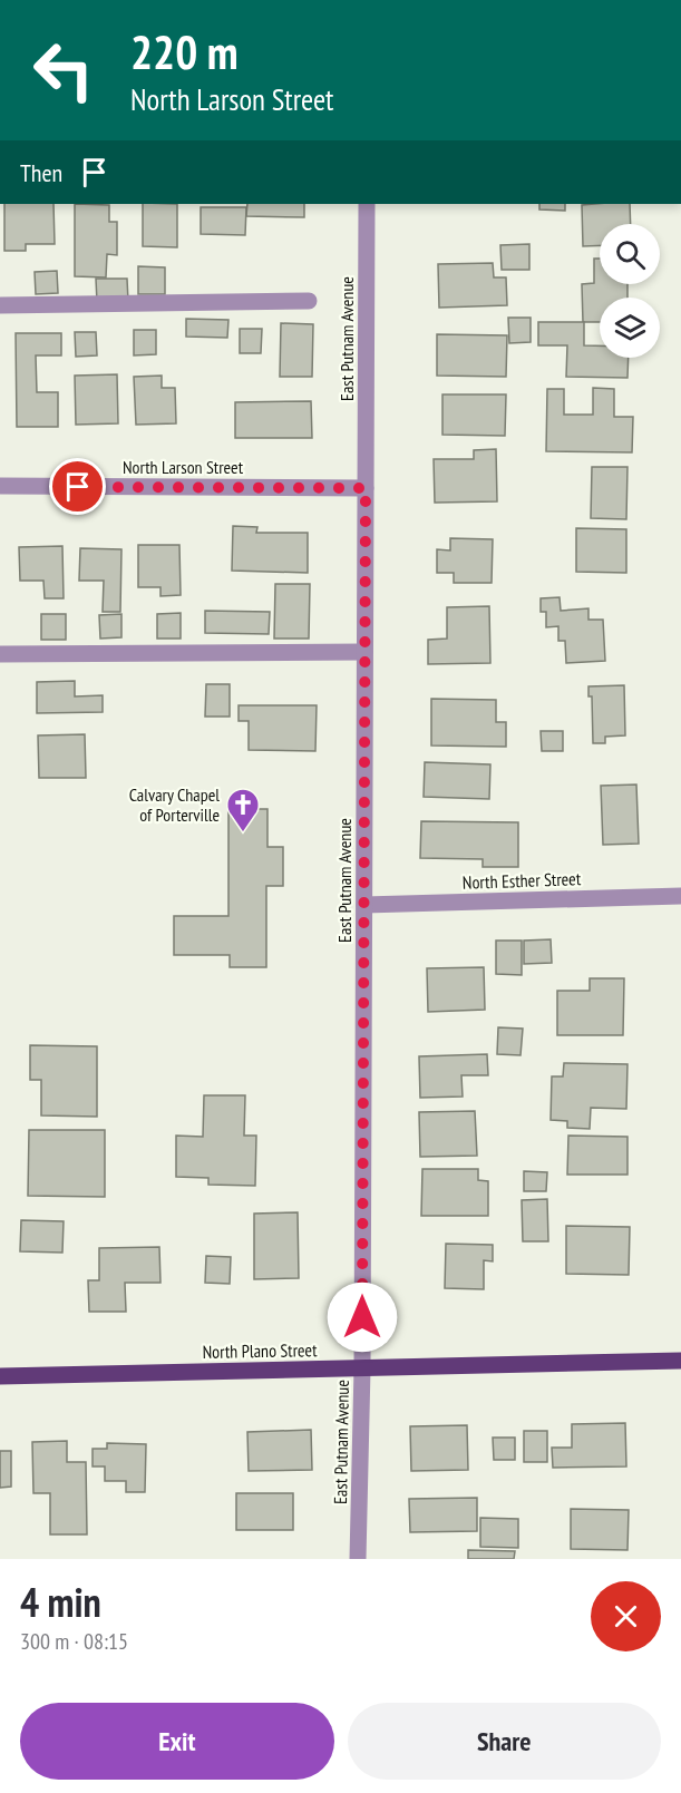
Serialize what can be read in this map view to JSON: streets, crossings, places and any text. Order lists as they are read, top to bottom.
{
  "streets": {
    "main road": ["North Plano Street"],
    "street": ["East Putnam Avenue", "North Larson Street", "North Esther Street"]
  },
  "crossings": [
    ["East Putnam Avenue", "North Larson Street"],
    ["East Putnam Avenue", "North Esther Street"],
    ["East Putnam Avenue", "North Plano Street"]
  ],
  "places": {
    "church": ["Calvary Chapel of Porterville"]
  },
  "page": {
    "turn": ["220 m", "North Larson Street"],
    "then": "Then",
    "heading": ["4 min", "300 m · 08:15"],
    "buttons": ["Exit", "Share"]
  }
}
